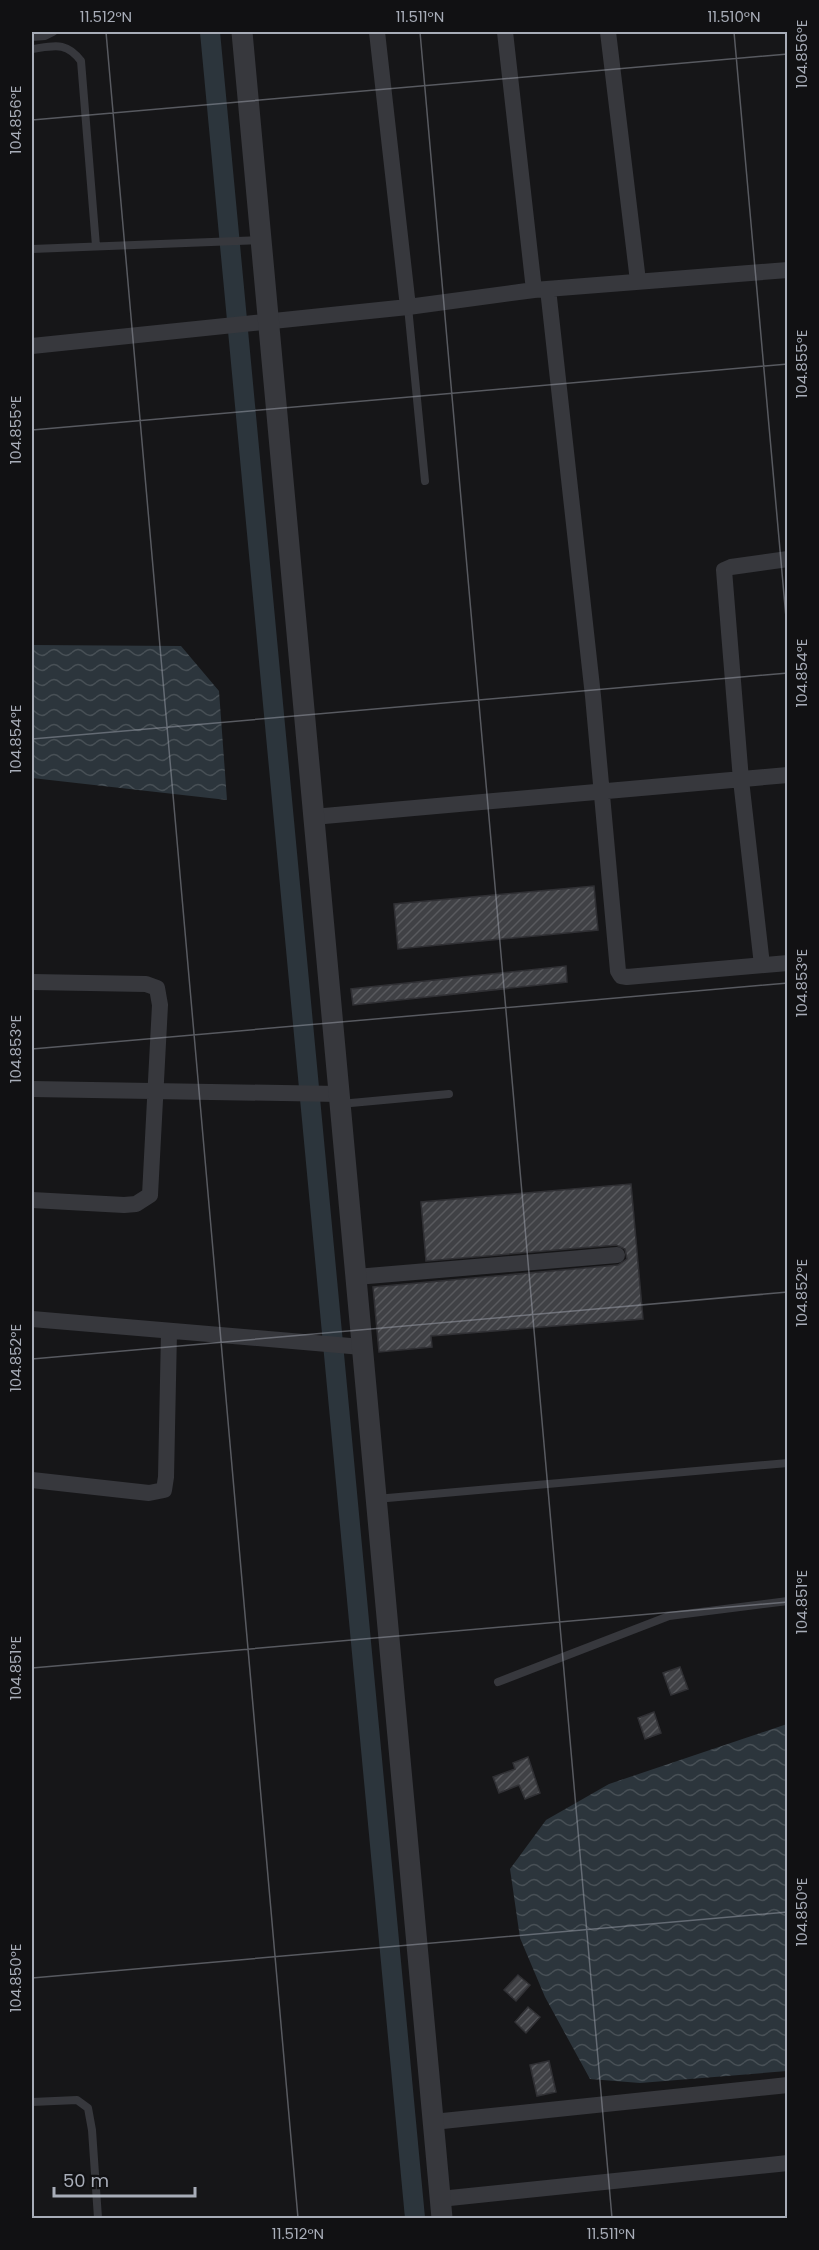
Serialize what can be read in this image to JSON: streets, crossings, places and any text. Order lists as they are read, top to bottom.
{
  "scale_bar": "50 m",
  "coordinates": [
    "11.512°N",
    "11.511°N",
    "11.510°N",
    "104.856°E",
    "104.855°E",
    "104.854°E",
    "104.853°E",
    "104.852°E",
    "104.851°E",
    "104.850°E"
  ]
}
